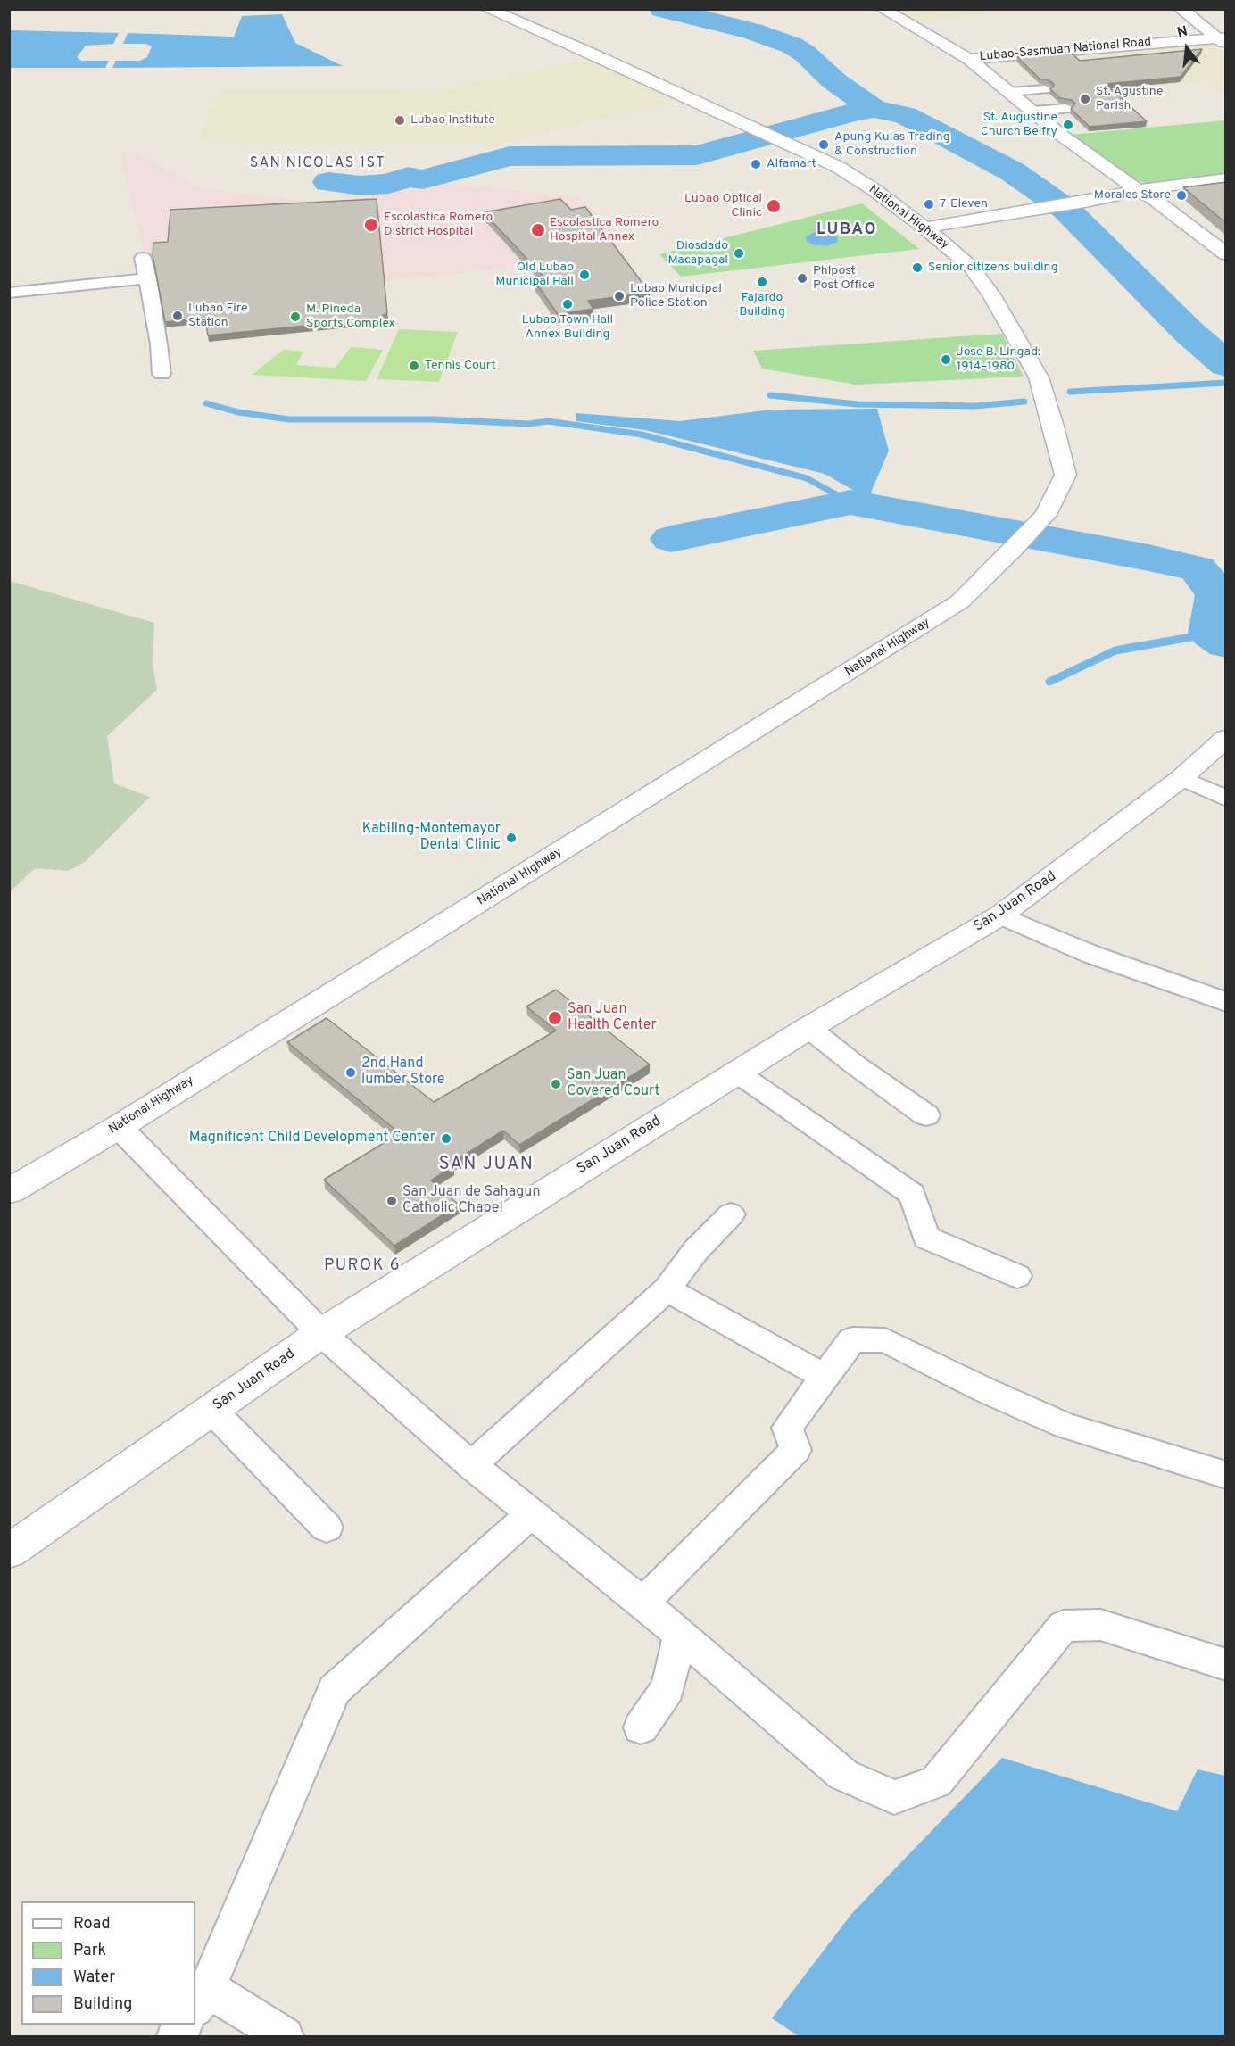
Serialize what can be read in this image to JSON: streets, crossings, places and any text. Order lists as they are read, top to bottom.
{
  "streets": {
    "main road": ["Lubao-Sasmuan National Road", "National Highway", "San Juan Road"]
  },
  "districts": [
    "SAN NICOLAS 1ST",
    "LUBAO",
    "SAN JUAN",
    "PUROK 6"
  ],
  "places": [
    "St. Agustine Parish",
    "Lubao Institute",
    "St. Augustine Church Belfry",
    "Apung Kulas Trading & Construction",
    "Alfamart",
    "Morales Store",
    "7-Eleven",
    "Lubao Optical Clinic",
    "Escolastica Romero District Hospital",
    "Escolastica Romero Hospital Annex",
    "Diosdado Macapagal",
    "Senior citizens building",
    "Old Lubao Municipal Hall",
    "Phlpost Post Office",
    "Fajardo Building",
    "Lubao Municipal Police Station",
    "Lubao Town Hall Annex Building",
    "Lubao Fire Station",
    "M. Pineda Sports Complex",
    "Jose B. Lingad: 1914–1980",
    "Tennis Court",
    "Kabiling-Montemayor Dental Clinic",
    "San Juan Health Center",
    "2nd Hand lumber Store",
    "San Juan Covered Court",
    "Magnificent Child Development Center",
    "San Juan de Sahagun Catholic Chapel"
  ],
  "legend": [
    "Road",
    "Park",
    "Water",
    "Building"
  ],
  "north": "top"
}
